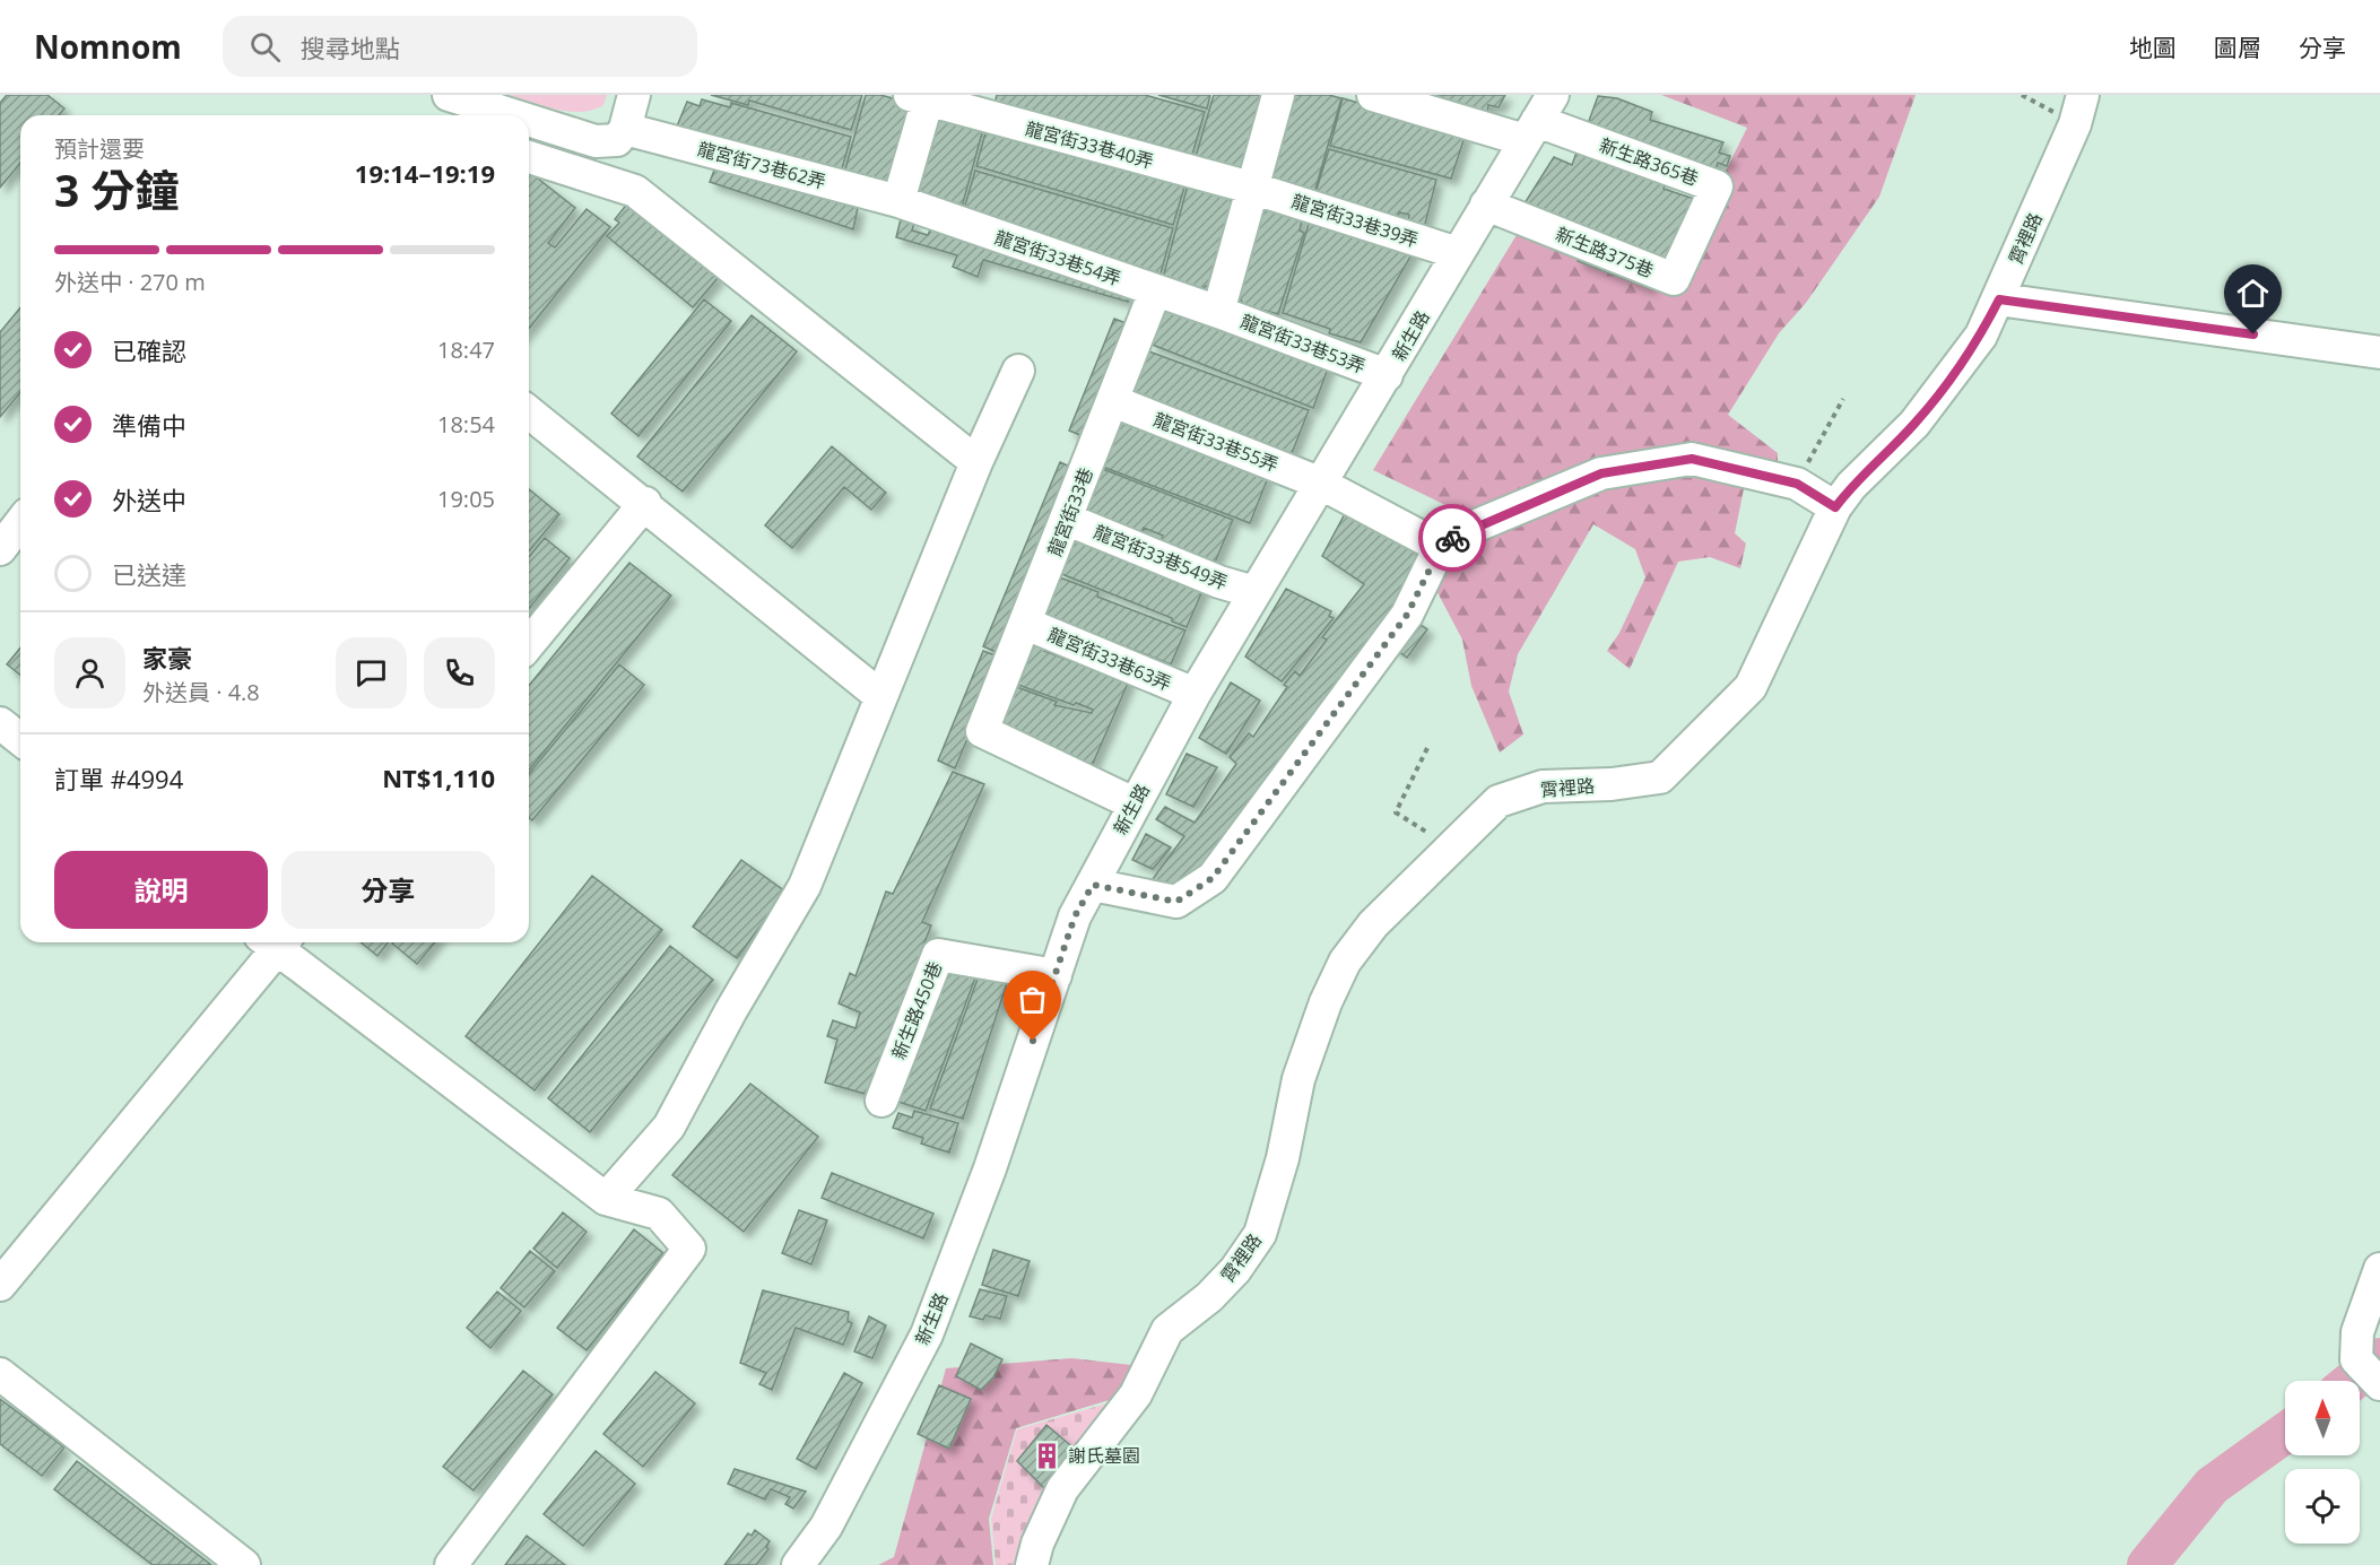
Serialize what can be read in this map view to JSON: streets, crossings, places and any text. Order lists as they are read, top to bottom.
{
  "streets": {
    "street": [
      "龍宮街33巷40弄",
      "新生路365巷",
      "龍宮街73巷62弄",
      "龍宮街33巷39弄",
      "霄裡路",
      "新生路375巷",
      "龍宮街33巷54弄",
      "新生路",
      "龍宮街33巷53弄",
      "龍宮街33巷55弄",
      "龍宮街33巷",
      "龍宮街33巷549弄",
      "龍宮街33巷63弄",
      "新生路450巷"
    ]
  },
  "crossings": [
    ["龍宮街33巷40弄", "龍宮街33巷39弄"],
    ["新生路365巷", "新生路375巷"],
    ["新生路365巷", "新生路"],
    ["龍宮街73巷62弄", "龍宮街33巷54弄"],
    ["龍宮街33巷39弄", "新生路"],
    ["新生路375巷", "新生路"],
    ["龍宮街33巷54弄", "龍宮街33巷53弄"],
    ["龍宮街33巷54弄", "龍宮街33巷"],
    ["新生路", "龍宮街33巷53弄"],
    ["新生路", "龍宮街33巷55弄"],
    ["新生路", "龍宮街33巷"],
    ["新生路", "龍宮街33巷549弄"],
    ["新生路", "龍宮街33巷63弄"],
    ["新生路", "新生路450巷"],
    ["龍宮街33巷55弄", "龍宮街33巷"],
    ["龍宮街33巷", "龍宮街33巷549弄"],
    ["龍宮街33巷", "龍宮街33巷63弄"]
  ],
  "places": {
    "building": ["謝氏墓園"]
  },
  "north": "top",
  "page": {
    "header": "Nomnom",
    "search": "搜尋地點",
    "nav": ["地圖", "圖層", "分享"],
    "heading": ["3 分鐘", "預計還要", "19:14–19:19"],
    "panel": [
      "家豪",
      "外送員 · 4.8",
      "訂單 #4994",
      "NT$1,110"
    ],
    "bar": "外送中 · 270 m",
    "list": [
      ["已確認", "18:47"],
      ["準備中", "18:54"],
      ["外送中", "19:05"],
      "已送達"
    ],
    "buttons": ["說明", "分享"]
  }
}
